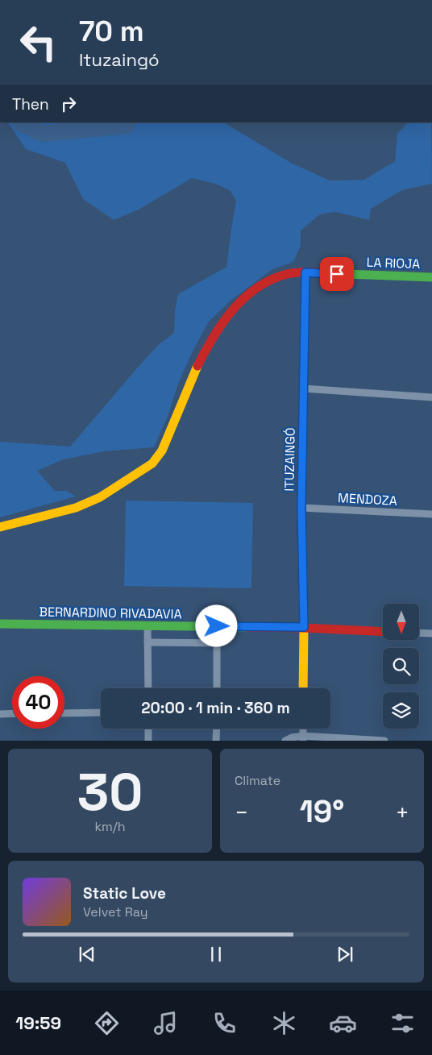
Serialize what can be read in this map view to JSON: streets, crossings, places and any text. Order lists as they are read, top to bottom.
{
  "streets": {
    "street": [
      "LA RIOJA",
      "ITUZAINGÓ",
      "MENDOZA",
      "BERNARDINO RIVADAVIA"
    ]
  },
  "crossings": [
    ["LA RIOJA", "ITUZAINGÓ"],
    ["ITUZAINGÓ", "MENDOZA"],
    ["ITUZAINGÓ", "BERNARDINO RIVADAVIA"]
  ],
  "north": "bottom",
  "page": {
    "turn": ["70 m", "Ituzaingó"],
    "then": "Then",
    "limit": "40",
    "trip": "20:00 · 1 min · 360 m",
    "tile": [
      ["30", "km/h"],
      "Climate"
    ],
    "heat": ["−", "19°", "+"],
    "song": ["Static Love", "Velvet Ray"],
    "tabs": "19:59"
  }
}
